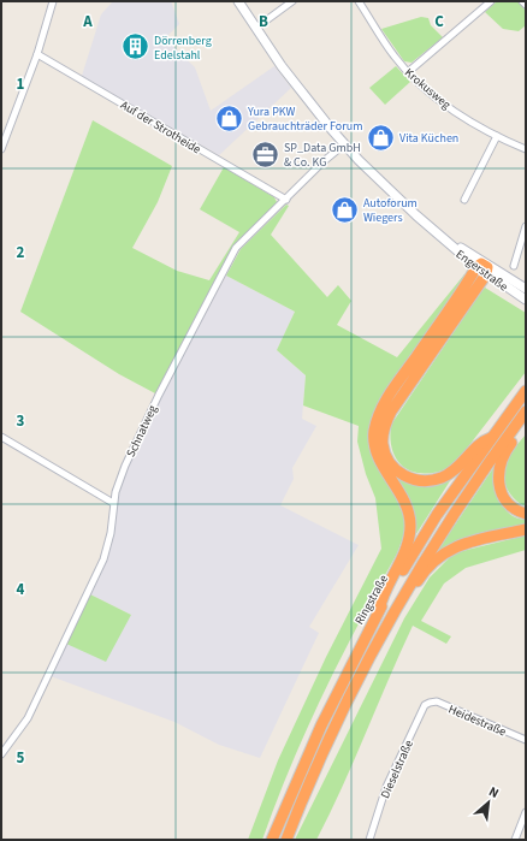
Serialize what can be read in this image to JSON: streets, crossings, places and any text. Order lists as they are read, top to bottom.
{
  "streets": {
    "highway": ["Ringstraße"],
    "main road": ["Engerstraße"],
    "street": [
      "Krokusweg",
      "Auf der Strotheide",
      "Schnatweg",
      "Heidestraße",
      "Dieselstraße"
    ]
  },
  "crossings": [
    ["Auf der Strotheide", "Schnatweg"],
    ["Engerstraße", "Schnatweg"],
    ["Heidestraße", "Dieselstraße"]
  ],
  "places": {
    "building": ["Dörrenberg Edelstahl"],
    "shop": ["Yura PKW Gebrauchträder Forum", "Vita Küchen", "Autoforum Wiegers"],
    "office": ["SP_Data GmbH & Co. KG"]
  },
  "north": "top right",
  "grid": {
    "columns": ["A", "B", "C"],
    "rows": [
      "1",
      "2",
      "3",
      "4",
      "5"
    ]
  }
}
